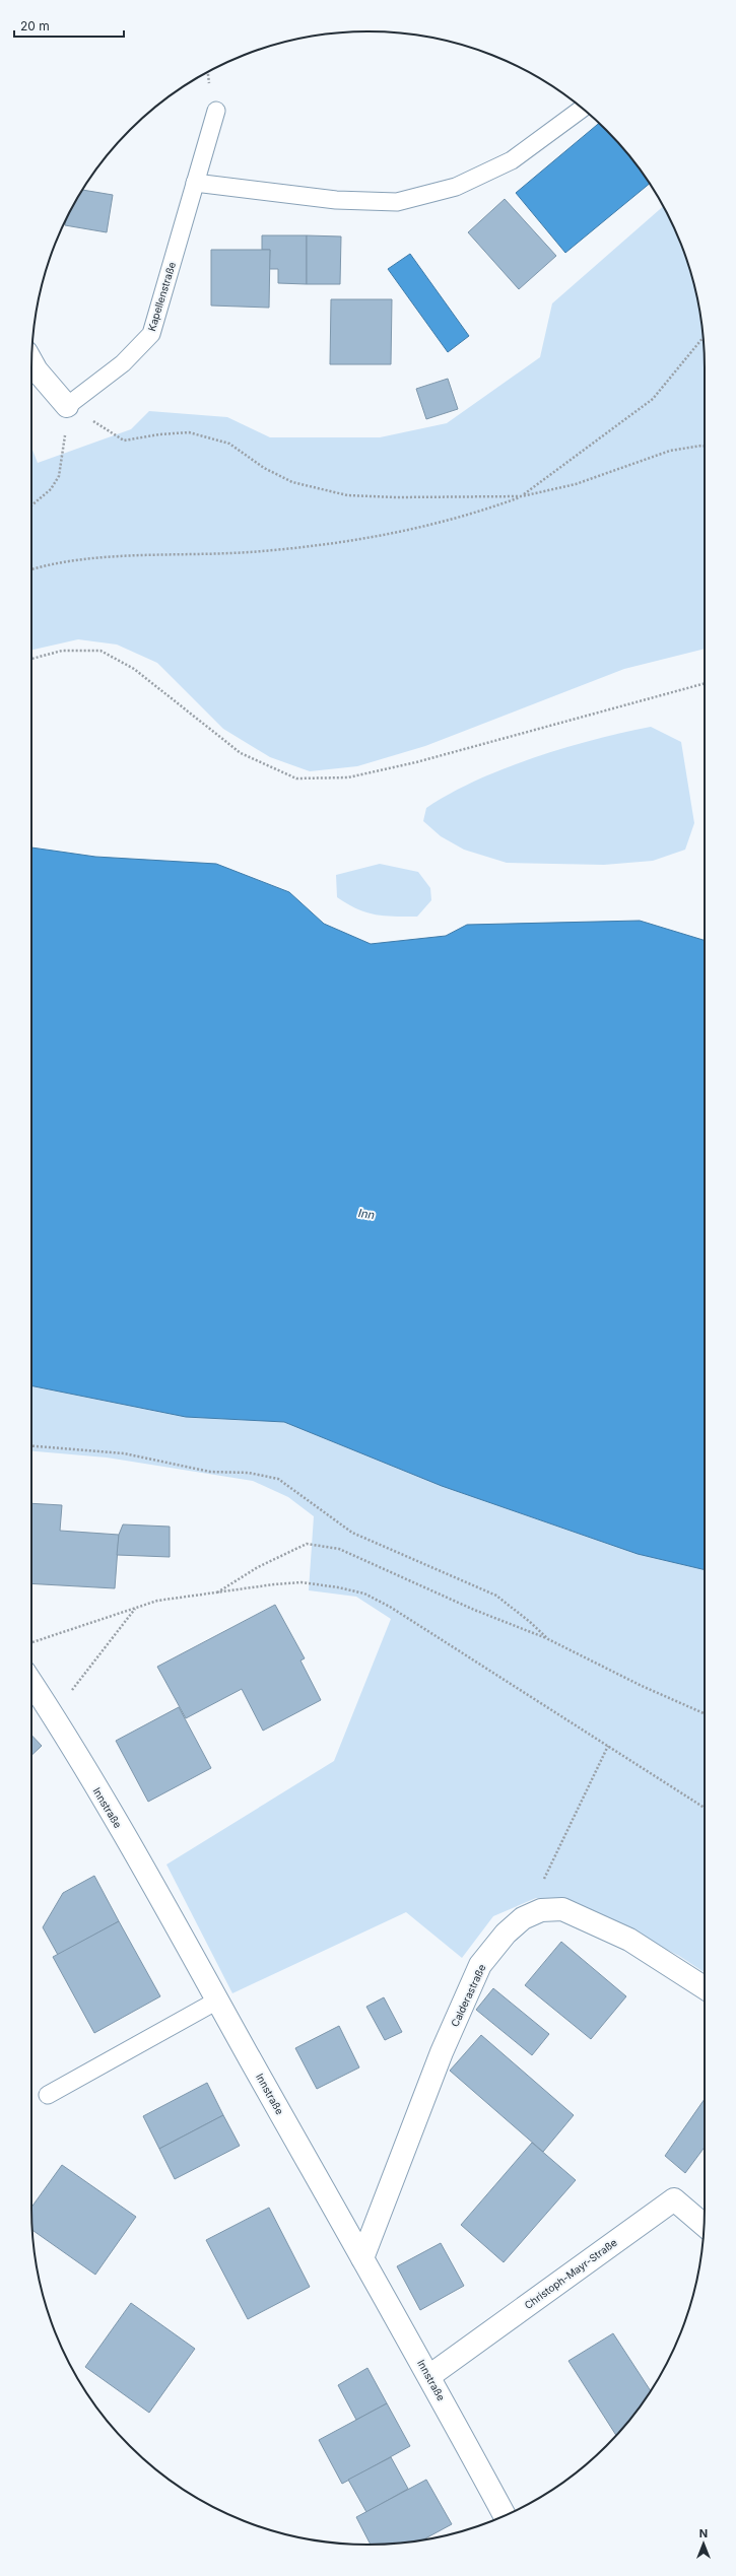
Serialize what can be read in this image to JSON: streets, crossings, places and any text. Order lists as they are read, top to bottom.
{
  "streets": {
    "street": ["Innstraße", "Calderastraße", "Christoph-Mayr-Straße"],
    "lane": ["Kapellenstraße"]
  },
  "crossings": [
    ["Innstraße", "Calderastraße"],
    ["Innstraße", "Christoph-Mayr-Straße"]
  ],
  "water": ["Inn"],
  "scale_bar": "20 m",
  "north": "top"
}
